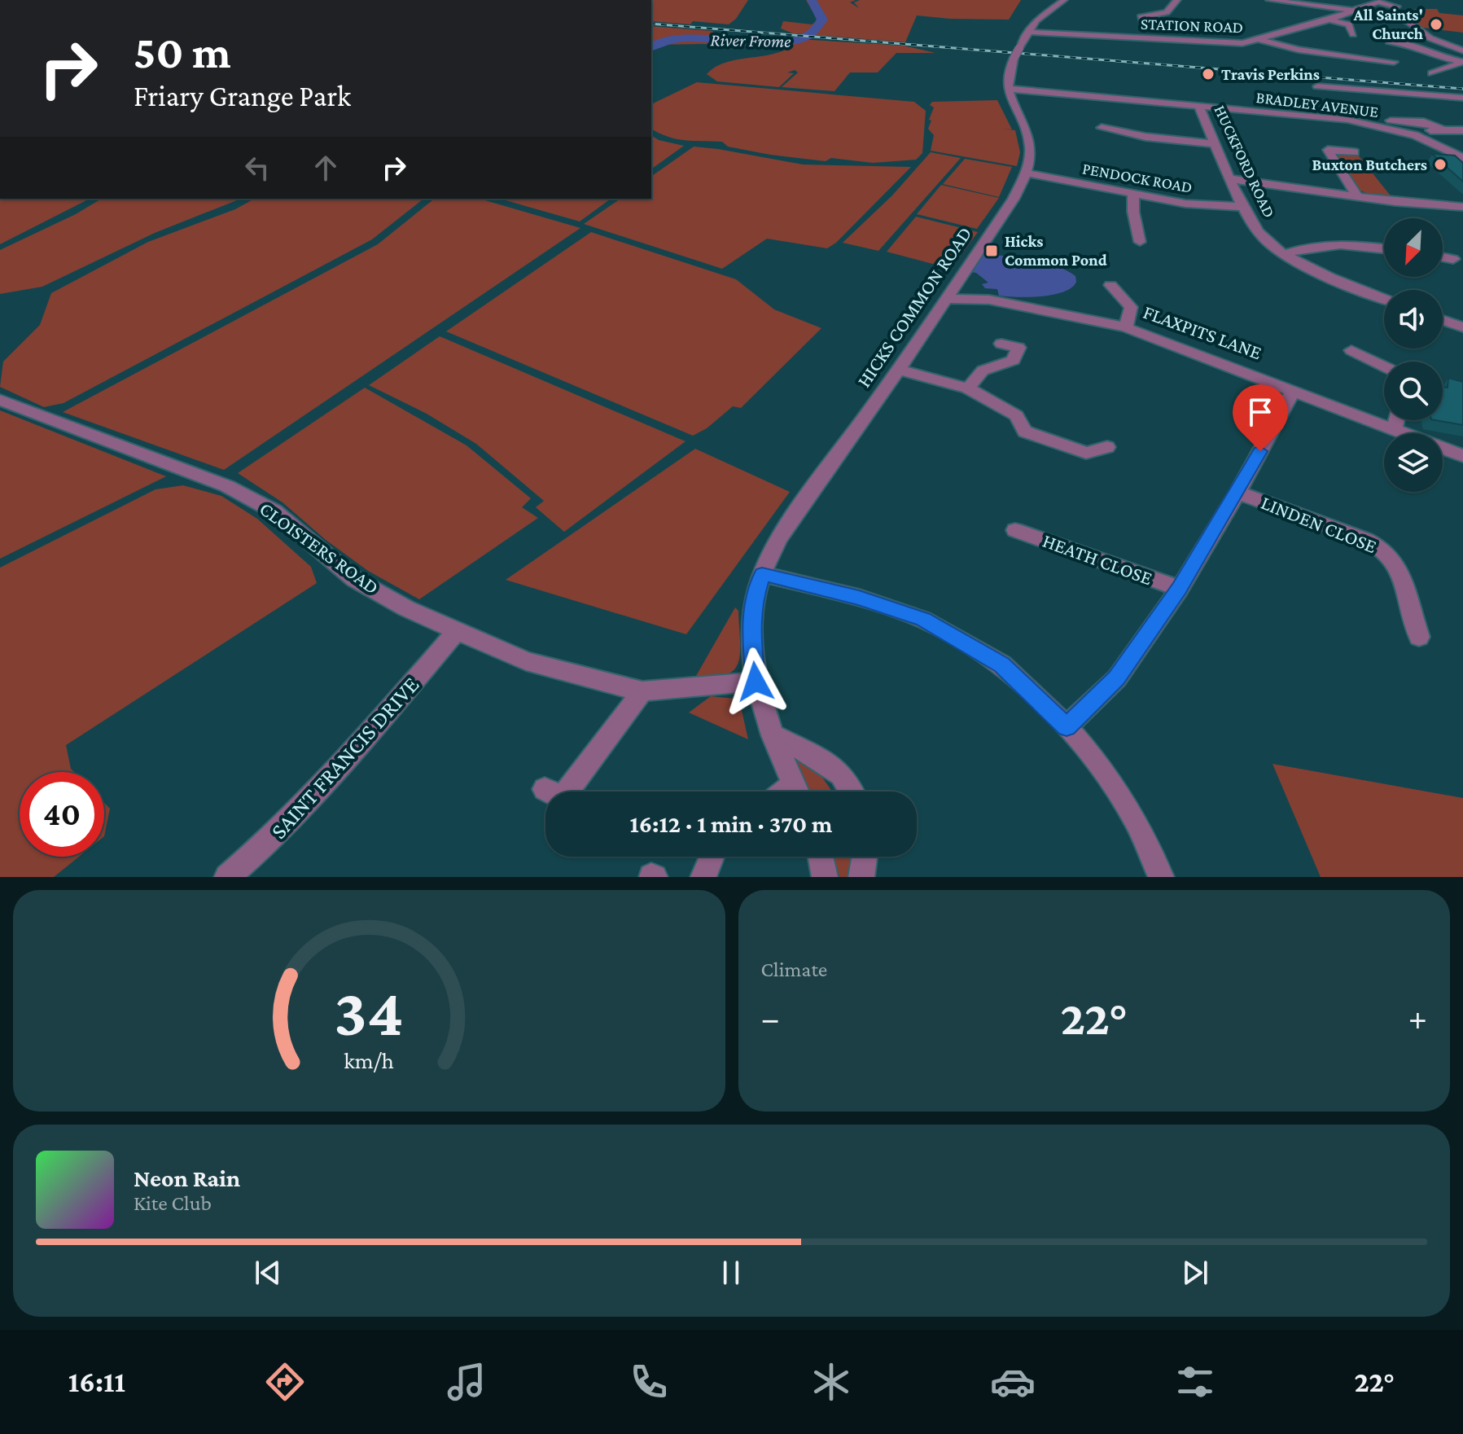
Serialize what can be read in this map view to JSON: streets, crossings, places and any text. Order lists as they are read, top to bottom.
{
  "streets": {
    "street": [
      "STATION ROAD",
      "BRADLEY AVENUE",
      "HUCKFORD ROAD",
      "PENDOCK ROAD",
      "HICKS COMMON ROAD",
      "FLAXPITS LANE",
      "LINDEN CLOSE",
      "CLOISTERS ROAD",
      "HEATH CLOSE",
      "SAINT FRANCIS DRIVE"
    ]
  },
  "crossings": [
    ["BRADLEY AVENUE", "HUCKFORD ROAD"],
    ["BRADLEY AVENUE", "HICKS COMMON ROAD"],
    ["HUCKFORD ROAD", "PENDOCK ROAD"],
    ["PENDOCK ROAD", "HICKS COMMON ROAD"],
    ["HICKS COMMON ROAD", "FLAXPITS LANE"],
    ["HICKS COMMON ROAD", "CLOISTERS ROAD"],
    ["CLOISTERS ROAD", "SAINT FRANCIS DRIVE"]
  ],
  "water": ["River Frome"],
  "places": {
    "other": ["All Saints' Church", "Travis Perkins", "Buxton Butchers"],
    "transit": ["Hicks Common Pond"]
  },
  "north": "bottom left",
  "page": {
    "turn": ["50 m", "Friary Grange Park"],
    "limit": "40",
    "trip": "16:12 · 1 min · 370 m",
    "tile": "Climate",
    "heat": ["−", "22°", "+"],
    "song": ["Neon Rain", "Kite Club"],
    "tabs": ["16:11", "22°"],
    "gauge": ["34", "km/h"]
  }
}
